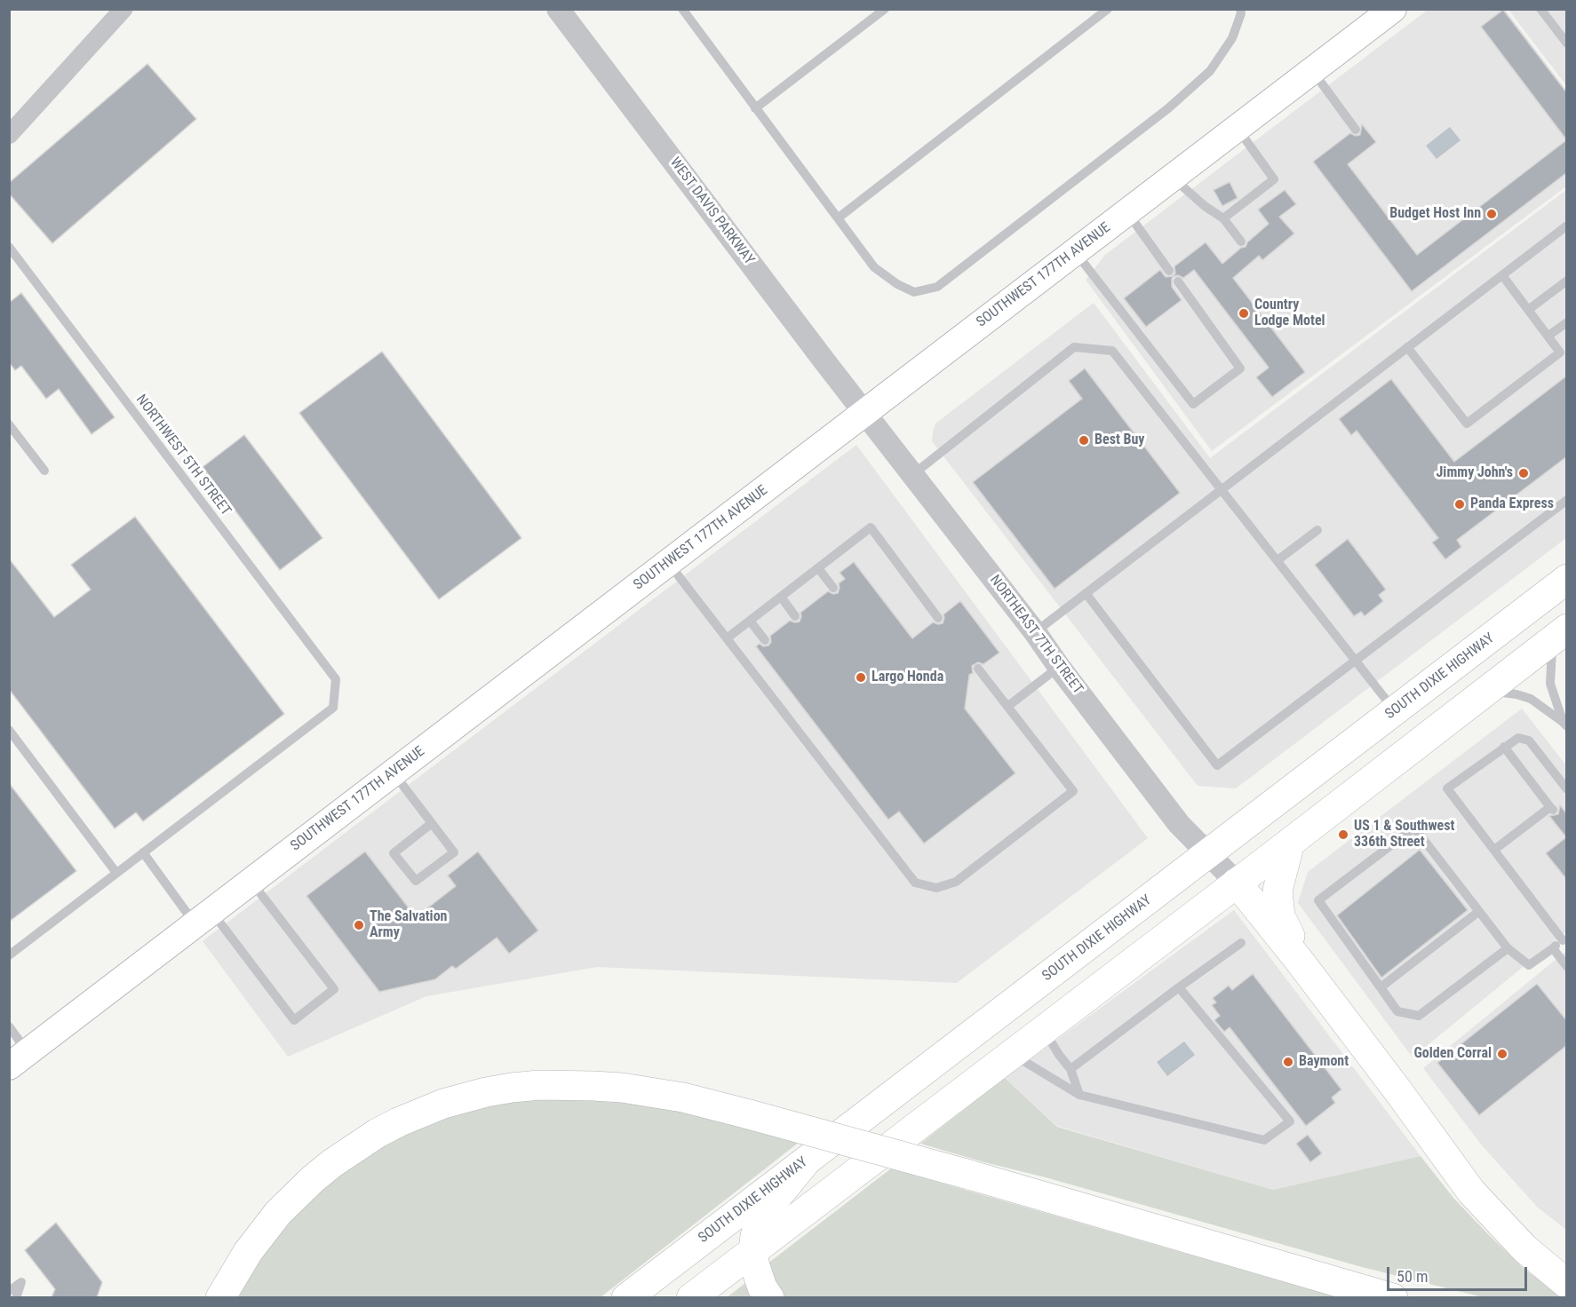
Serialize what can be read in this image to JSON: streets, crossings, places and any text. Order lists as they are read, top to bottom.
{
  "streets": {
    "highway": ["SOUTH DIXIE HIGHWAY"],
    "main road": ["SOUTHWEST 177TH AVENUE"],
    "street": ["WEST DAVIS PARKWAY", "NORTHEAST 7TH STREET"],
    "lane": ["NORTHWEST 5TH STREET"]
  },
  "crossings": [
    ["WEST DAVIS PARKWAY", "SOUTHWEST 177TH AVENUE"],
    ["WEST DAVIS PARKWAY", "NORTHEAST 7TH STREET"],
    ["SOUTHWEST 177TH AVENUE", "NORTHEAST 7TH STREET"],
    ["NORTHEAST 7TH STREET", "SOUTH DIXIE HIGHWAY"]
  ],
  "places": [
    "Budget Host Inn",
    "Country Lodge Motel",
    "Best Buy",
    "Jimmy John's",
    "Panda Express",
    "Largo Honda",
    "US 1 & Southwest 336th Street",
    "The Salvation Army",
    "Golden Corral",
    "Baymont"
  ],
  "scale_bar": "50 m"
}
